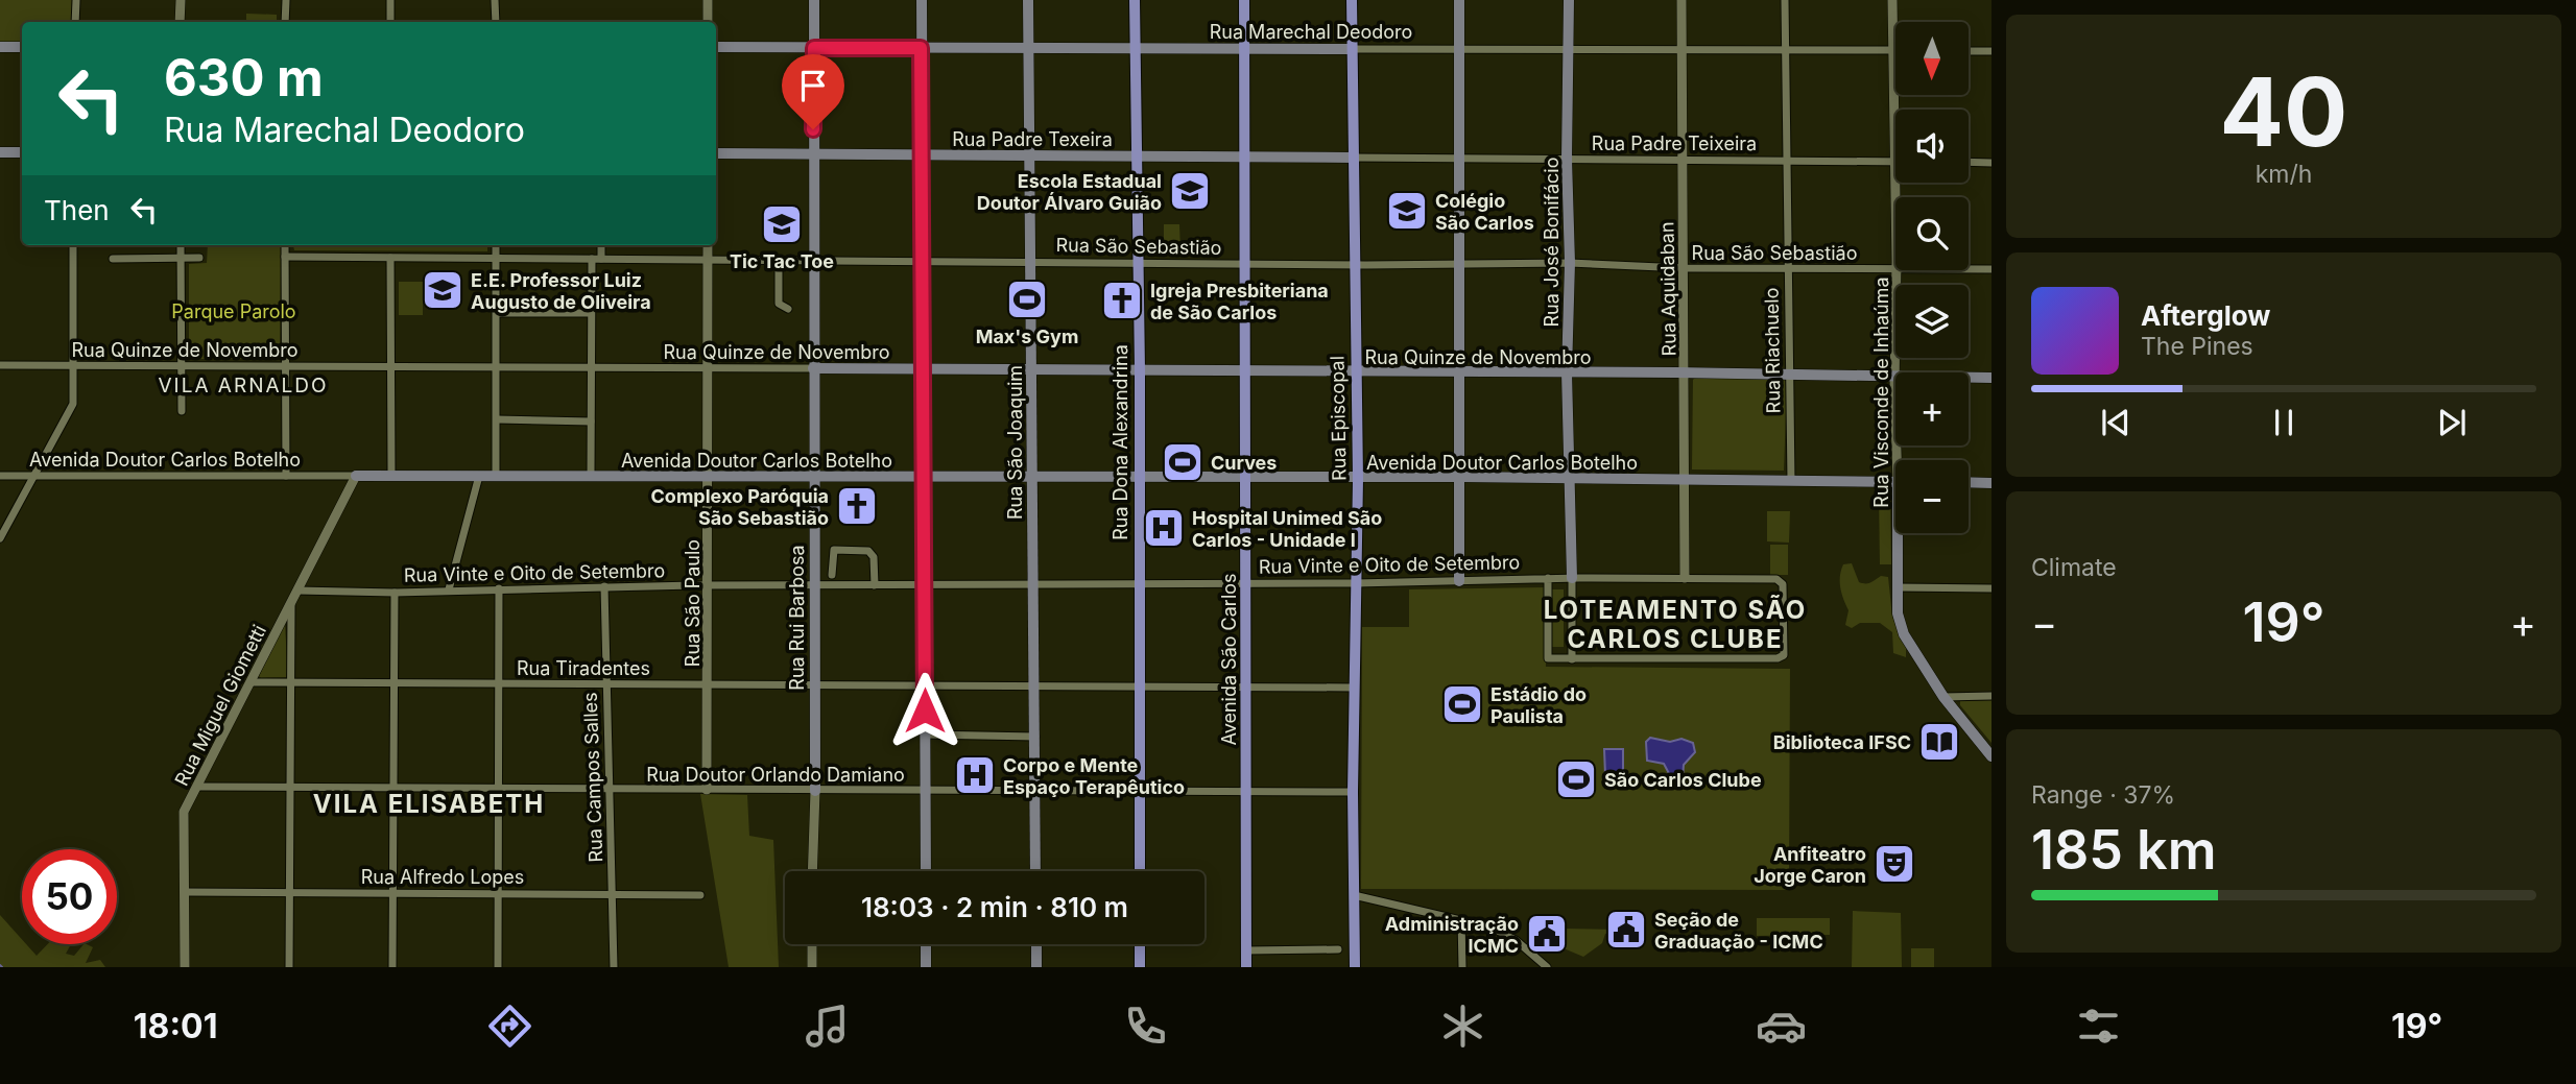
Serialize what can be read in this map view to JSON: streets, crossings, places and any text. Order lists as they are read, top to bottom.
{
  "streets": {
    "main road": [
      "Rua Marechal Deodoro",
      "Rua Padre Texeira",
      "Rua José Bonifácio",
      "Rua Quinze de Novembro",
      "Rua Visconde de Inhaúma",
      "Rua Episcopal",
      "Rua São Joaquim",
      "Rua Dona Alexandrina",
      "Avenida Doutor Carlos Botelho",
      "Rua Rui Barbosa",
      "Avenida São Carlos"
    ],
    "street": [
      "Rua Padre Teixeira",
      "Rua São Sebastião",
      "Rua Aquidaban",
      "Rua Riachuelo",
      "Rua Vinte e Oito de Setembro",
      "Rua São Paulo",
      "Rua Tiradentes",
      "Rua Miguel Giometti",
      "Rua Doutor Orlando Damiano",
      "Rua Campos Salles",
      "Rua Alfredo Lopes"
    ]
  },
  "crossings": [
    ["Rua Marechal Deodoro", "Rua José Bonifácio"],
    ["Rua Marechal Deodoro", "Rua Aquidaban"],
    ["Rua Marechal Deodoro", "Rua Riachuelo"],
    ["Rua Marechal Deodoro", "Rua Visconde de Inhaúma"],
    ["Rua Marechal Deodoro", "Rua Episcopal"],
    ["Rua Marechal Deodoro", "Rua São Joaquim"],
    ["Rua Marechal Deodoro", "Rua Dona Alexandrina"],
    ["Rua Marechal Deodoro", "Rua Rui Barbosa"],
    ["Rua Marechal Deodoro", "Avenida São Carlos"],
    ["Rua Padre Texeira", "Rua Padre Teixeira"],
    ["Rua Padre Texeira", "Rua Episcopal"],
    ["Rua Padre Texeira", "Rua São Joaquim"],
    ["Rua Padre Texeira", "Rua Dona Alexandrina"],
    ["Rua Padre Texeira", "Rua Rui Barbosa"],
    ["Rua Padre Texeira", "Avenida São Carlos"],
    ["Rua Padre Teixeira", "Rua José Bonifácio"],
    ["Rua Padre Teixeira", "Rua Aquidaban"],
    ["Rua Padre Teixeira", "Rua Riachuelo"],
    ["Rua Padre Teixeira", "Rua Visconde de Inhaúma"],
    ["Rua Padre Teixeira", "Rua Episcopal"],
    ["Rua José Bonifácio", "Rua São Sebastião"],
    ["Rua José Bonifácio", "Rua Quinze de Novembro"],
    ["Rua José Bonifácio", "Avenida Doutor Carlos Botelho"],
    ["Rua José Bonifácio", "Rua Vinte e Oito de Setembro"],
    ["Rua São Sebastião", "Rua Aquidaban"],
    ["Rua São Sebastião", "Rua Riachuelo"],
    ["Rua São Sebastião", "Rua Episcopal"],
    ["Rua São Sebastião", "Rua São Joaquim"],
    ["Rua São Sebastião", "Rua Dona Alexandrina"],
    ["Rua São Sebastião", "Rua São Paulo"],
    ["Rua São Sebastião", "Rua Rui Barbosa"],
    ["Rua São Sebastião", "Avenida São Carlos"],
    ["Rua Aquidaban", "Rua Quinze de Novembro"],
    ["Rua Aquidaban", "Avenida Doutor Carlos Botelho"],
    ["Rua Aquidaban", "Rua Vinte e Oito de Setembro"],
    ["Rua Quinze de Novembro", "Rua Riachuelo"],
    ["Rua Quinze de Novembro", "Rua Visconde de Inhaúma"],
    ["Rua Quinze de Novembro", "Rua Episcopal"],
    ["Rua Quinze de Novembro", "Rua São Joaquim"],
    ["Rua Quinze de Novembro", "Rua Dona Alexandrina"],
    ["Rua Quinze de Novembro", "Rua São Paulo"],
    ["Rua Quinze de Novembro", "Rua Rui Barbosa"],
    ["Rua Quinze de Novembro", "Avenida São Carlos"],
    ["Rua Riachuelo", "Avenida Doutor Carlos Botelho"],
    ["Rua Episcopal", "Avenida Doutor Carlos Botelho"],
    ["Rua Episcopal", "Rua Vinte e Oito de Setembro"],
    ["Rua Episcopal", "Rua Tiradentes"],
    ["Rua Episcopal", "Rua Doutor Orlando Damiano"],
    ["Rua São Joaquim", "Avenida Doutor Carlos Botelho"],
    ["Rua São Joaquim", "Rua Vinte e Oito de Setembro"],
    ["Rua São Joaquim", "Rua Tiradentes"],
    ["Rua São Joaquim", "Rua Doutor Orlando Damiano"],
    ["Rua Dona Alexandrina", "Avenida Doutor Carlos Botelho"],
    ["Rua Dona Alexandrina", "Rua Vinte e Oito de Setembro"],
    ["Rua Dona Alexandrina", "Rua Tiradentes"],
    ["Rua Dona Alexandrina", "Rua Doutor Orlando Damiano"],
    ["Avenida Doutor Carlos Botelho", "Rua São Paulo"],
    ["Avenida Doutor Carlos Botelho", "Rua Rui Barbosa"],
    ["Avenida Doutor Carlos Botelho", "Avenida São Carlos"],
    ["Avenida Doutor Carlos Botelho", "Rua Miguel Giometti"],
    ["Rua Vinte e Oito de Setembro", "Rua São Paulo"],
    ["Rua Vinte e Oito de Setembro", "Rua Rui Barbosa"],
    ["Rua Vinte e Oito de Setembro", "Avenida São Carlos"],
    ["Rua Vinte e Oito de Setembro", "Rua Miguel Giometti"],
    ["Rua Vinte e Oito de Setembro", "Rua Campos Salles"],
    ["Rua São Paulo", "Rua Tiradentes"],
    ["Rua São Paulo", "Rua Doutor Orlando Damiano"],
    ["Rua Rui Barbosa", "Rua Tiradentes"],
    ["Rua Rui Barbosa", "Rua Doutor Orlando Damiano"],
    ["Avenida São Carlos", "Rua Tiradentes"],
    ["Avenida São Carlos", "Rua Doutor Orlando Damiano"],
    ["Rua Tiradentes", "Rua Miguel Giometti"],
    ["Rua Tiradentes", "Rua Campos Salles"],
    ["Rua Miguel Giometti", "Rua Doutor Orlando Damiano"],
    ["Rua Miguel Giometti", "Rua Alfredo Lopes"],
    ["Rua Doutor Orlando Damiano", "Rua Campos Salles"],
    ["Rua Campos Salles", "Rua Alfredo Lopes"]
  ],
  "districts": ["VILA ARNALDO", "LOTEAMENTO SÃO CARLOS CLUBE", "VILA ELISABETH"],
  "parks": ["Parque Parolo"],
  "places": {
    "school or university": [
      "Escola Estadual Doutor Álvaro Guião",
      "Colégio São Carlos",
      "Tic Tac Toe",
      "E.E. Professor Luiz Augusto de Oliveira"
    ],
    "sports": [
      "Max's Gym",
      "Curves",
      "Estádio do Paulista",
      "São Carlos Clube"
    ],
    "church": ["Igreja Presbiteriana de São Carlos", "Complexo Paróquia São Sebastião"],
    "hospital": ["Hospital Unimed São Carlos - Unidade I", "Corpo e Mente Espaço Terapêutico"],
    "library": ["Biblioteca IFSC"],
    "theatre": ["Anfiteatro Jorge Caron"],
    "public building": ["Seção de Graduação - ICMC", "Administração ICMC"]
  },
  "north": "bottom",
  "page": {
    "tile": [
      ["40", "km/h"],
      "Climate",
      ["Range · 37%", "185 km"]
    ],
    "map_buttons": ["+", "−"],
    "turn": ["630 m", "Rua Marechal Deodoro"],
    "then": "Then",
    "song": ["Afterglow", "The Pines"],
    "heat": ["−", "19°", "+"],
    "limit": "50",
    "trip": "18:03 · 2 min · 810 m",
    "tabs": ["18:01", "19°"]
  }
}
